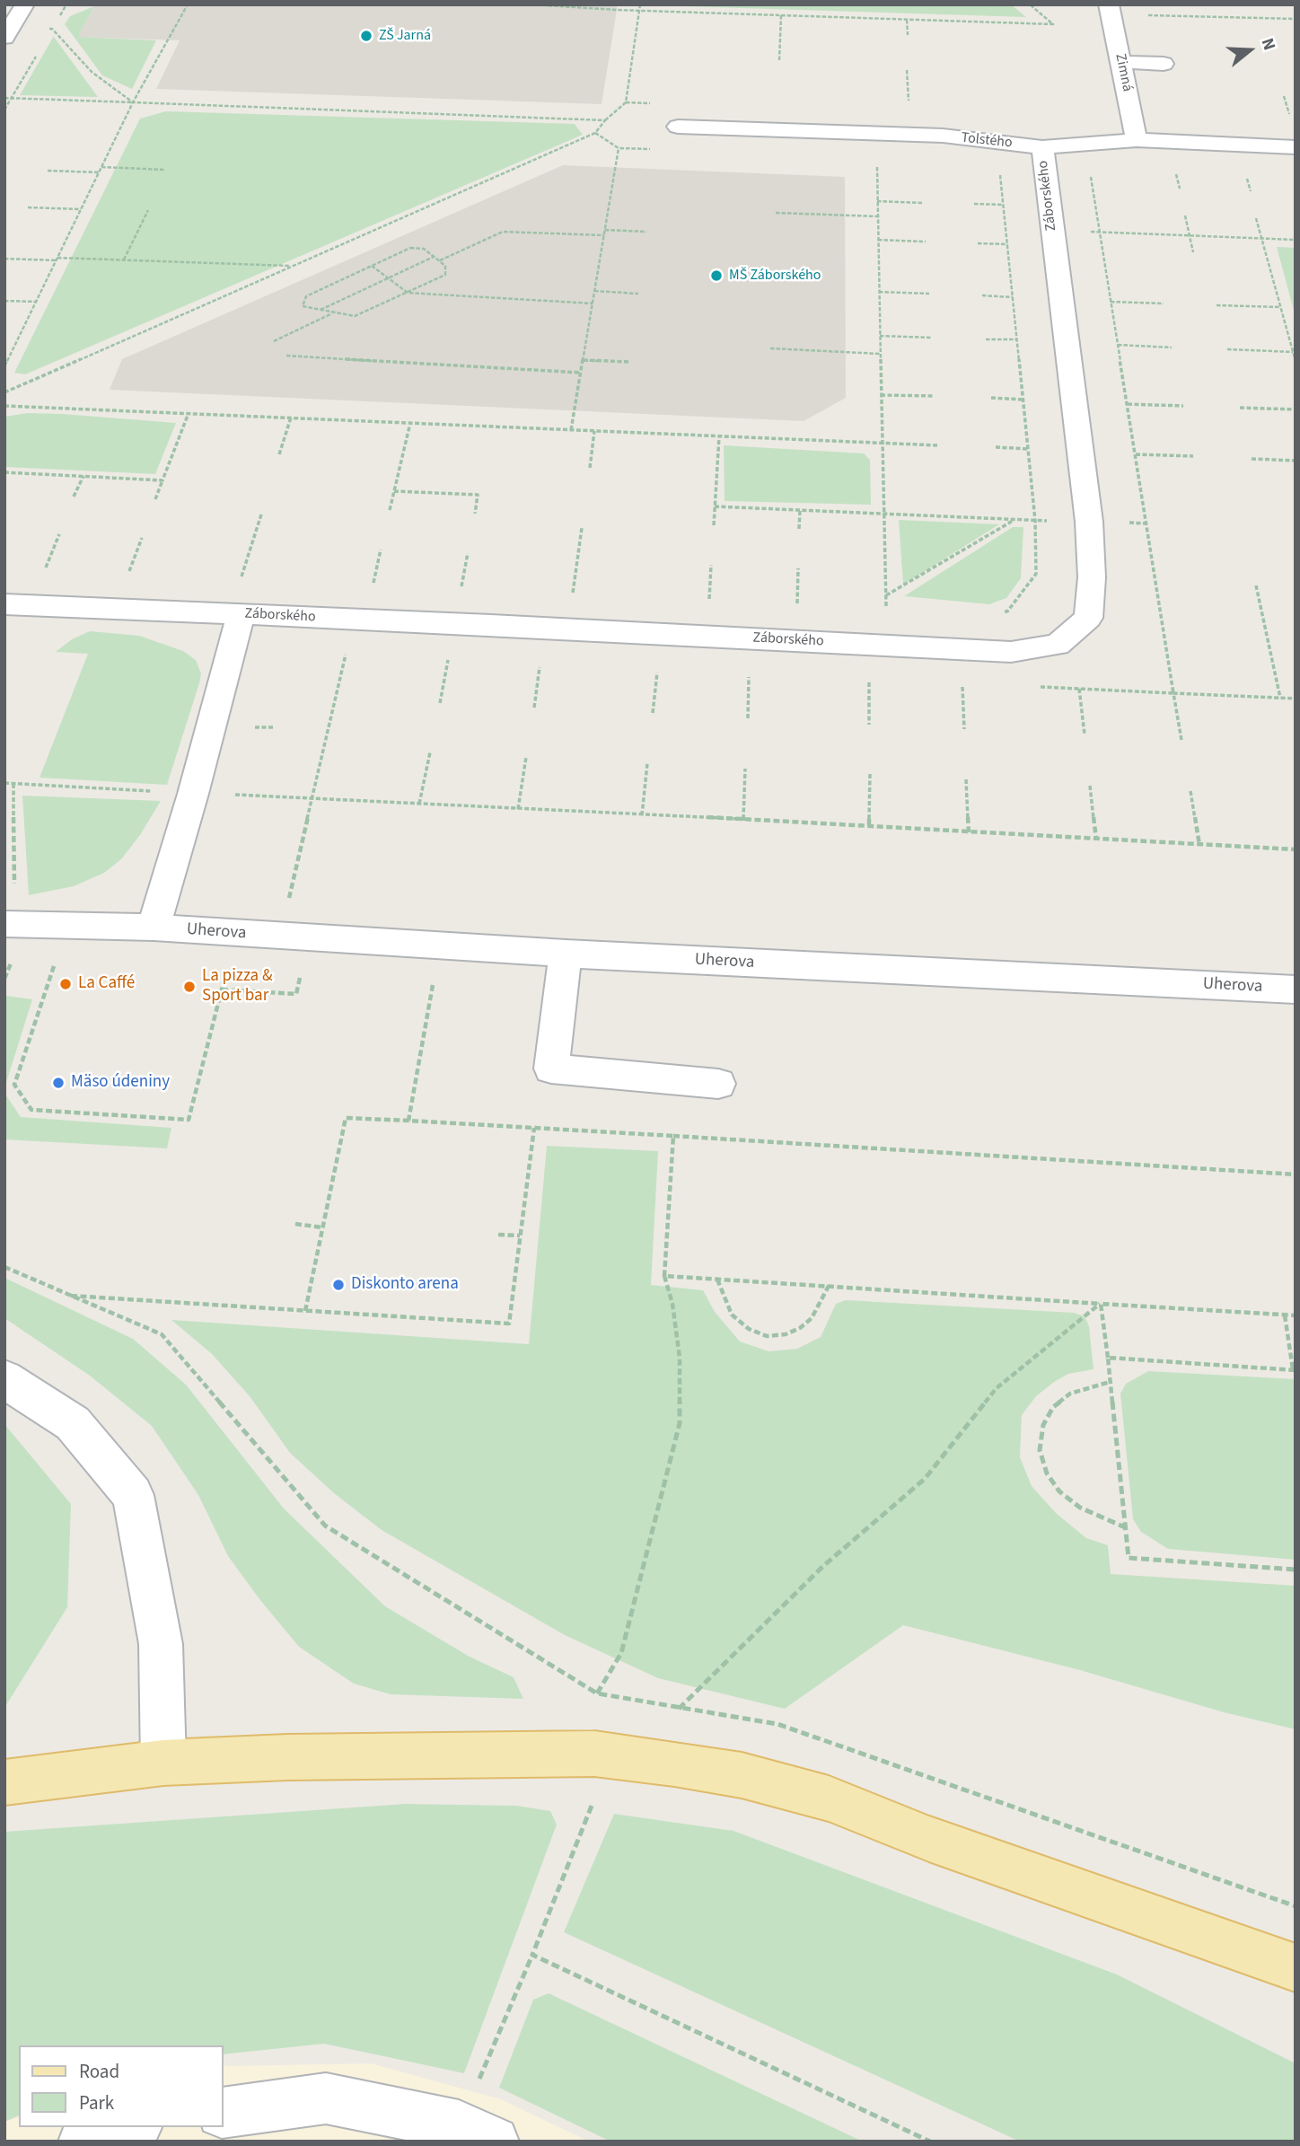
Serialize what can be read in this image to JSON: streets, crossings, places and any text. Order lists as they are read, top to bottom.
{
  "streets": {
    "street": [
      "Zimná",
      "Tolstého",
      "Záborského",
      "Uherova"
    ]
  },
  "crossings": [
    ["Zimná", "Tolstého"],
    ["Tolstého", "Záborského"]
  ],
  "places": [
    "ZŠ Jarná",
    "MŠ Záborského",
    "La Caffé",
    "La pizza & Sport bar",
    "Mäso údeniny",
    "Diskonto arena"
  ],
  "legend": ["Road", "Park"],
  "north": "right"
}
